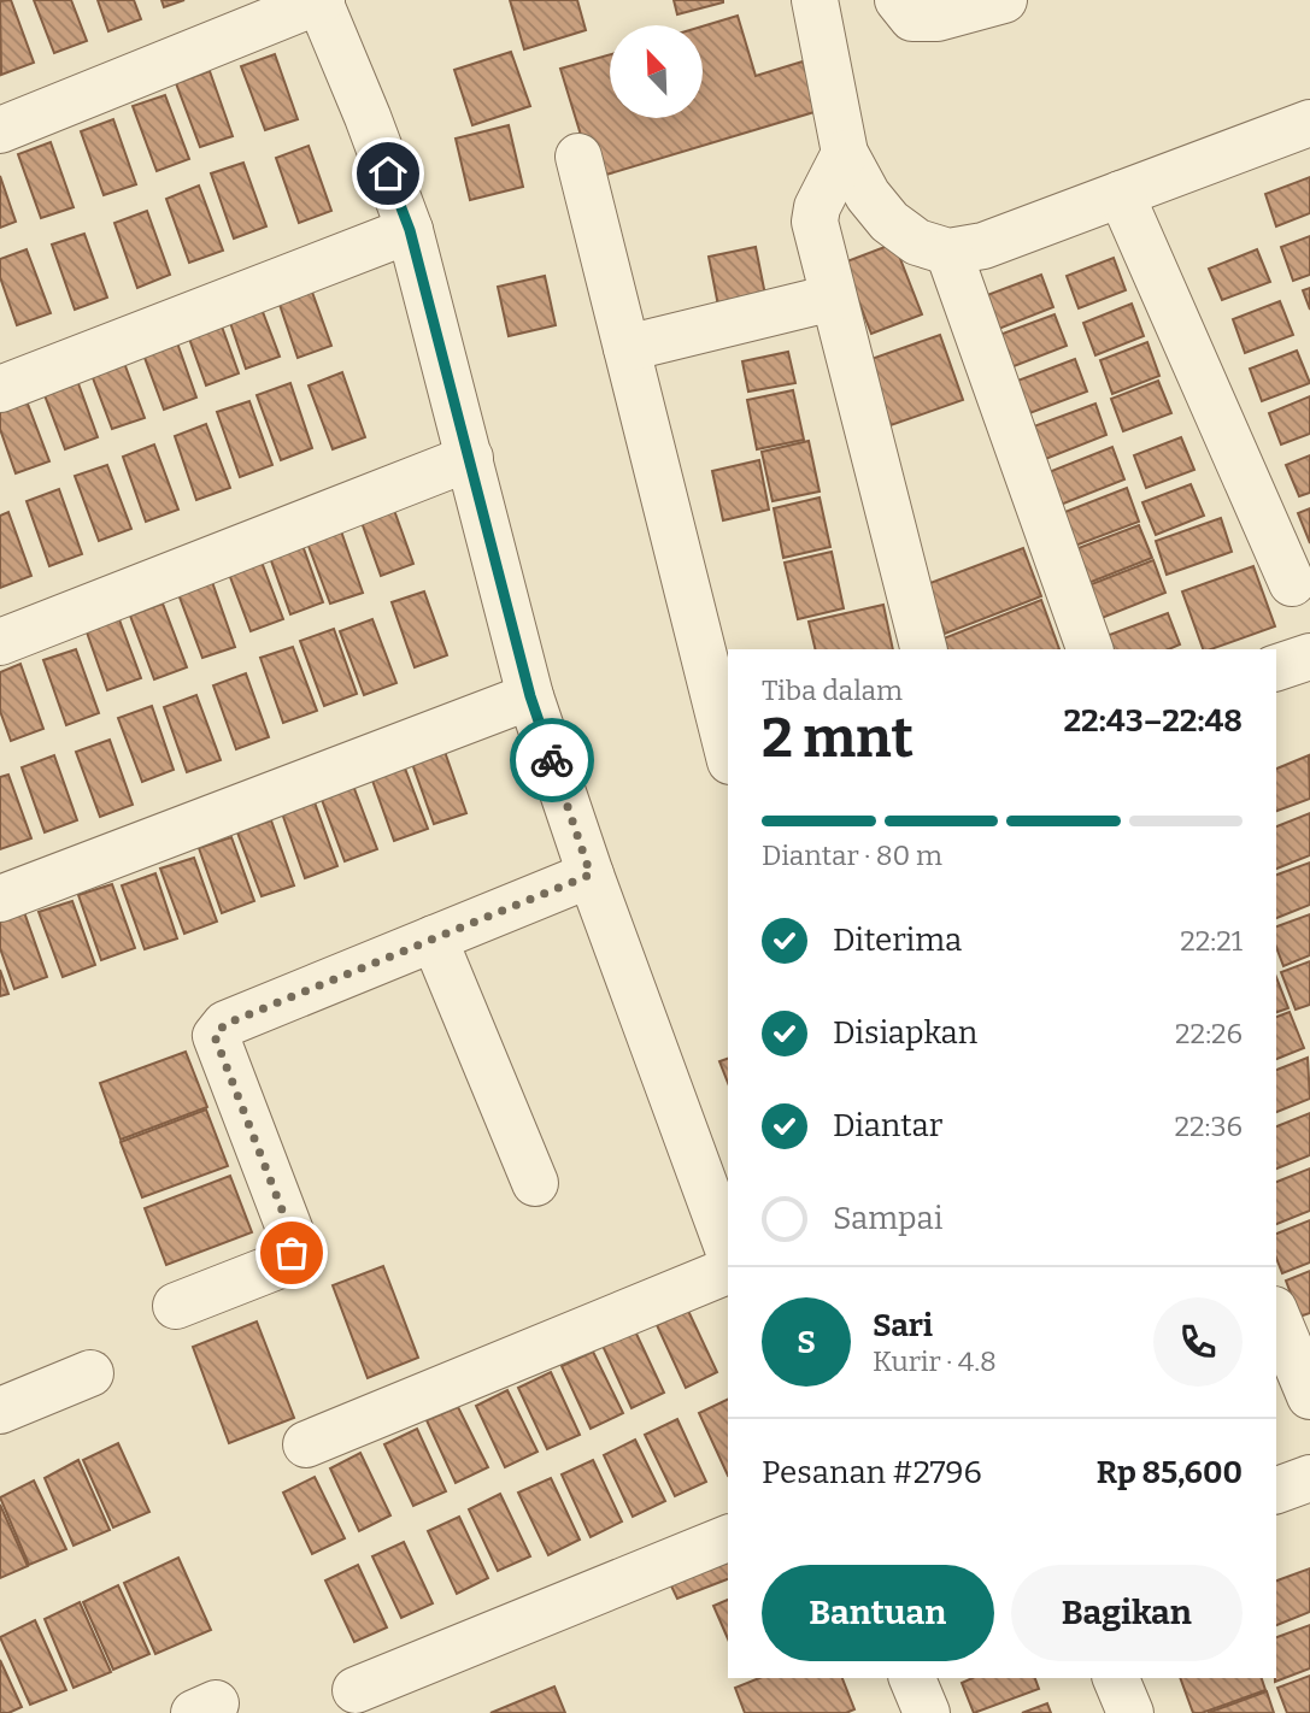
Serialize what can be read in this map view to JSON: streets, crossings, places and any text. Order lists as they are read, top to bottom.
{
  "north": "top left",
  "page": {
    "heading": ["2 mnt", "Tiba dalam", "22:43–22:48"],
    "panel": [
      "Sari",
      "Kurir · 4.8",
      "Pesanan #2796",
      "Rp 85,600"
    ],
    "bar": "Diantar · 80 m",
    "list": [
      ["Diterima", "22:21"],
      ["Disiapkan", "22:26"],
      ["Diantar", "22:36"],
      "Sampai"
    ],
    "round": "S",
    "buttons": ["Bantuan", "Bagikan"]
  }
}
